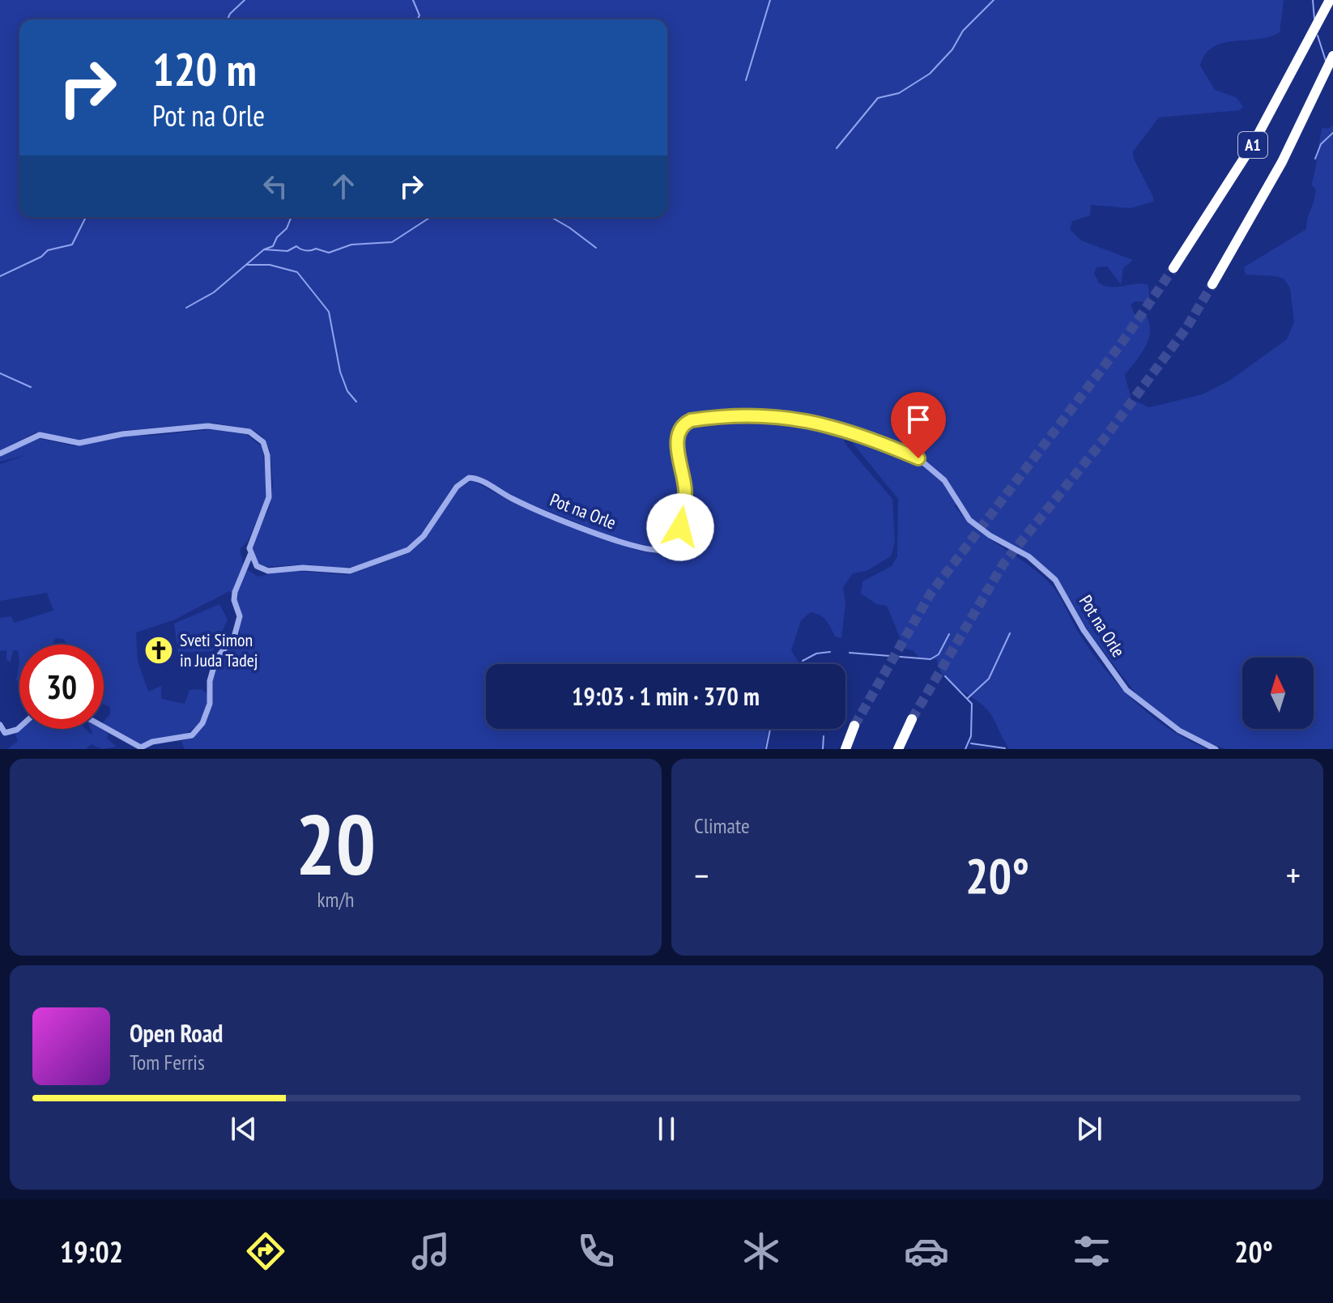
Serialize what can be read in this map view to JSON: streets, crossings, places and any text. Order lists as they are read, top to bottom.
{
  "streets": {
    "highway": ["A1"],
    "street": ["Pot na Orle"]
  },
  "places": {
    "church": ["Sveti Simon in Juda Tadej"]
  },
  "north": "top",
  "page": {
    "turn": ["120 m", "Pot na Orle"],
    "limit": "30",
    "trip": "19:03 · 1 min · 370 m",
    "tile": [
      ["20", "km/h"],
      "Climate"
    ],
    "heat": ["−", "20°", "+"],
    "song": ["Open Road", "Tom Ferris"],
    "tabs": ["19:02", "20°"]
  }
}
